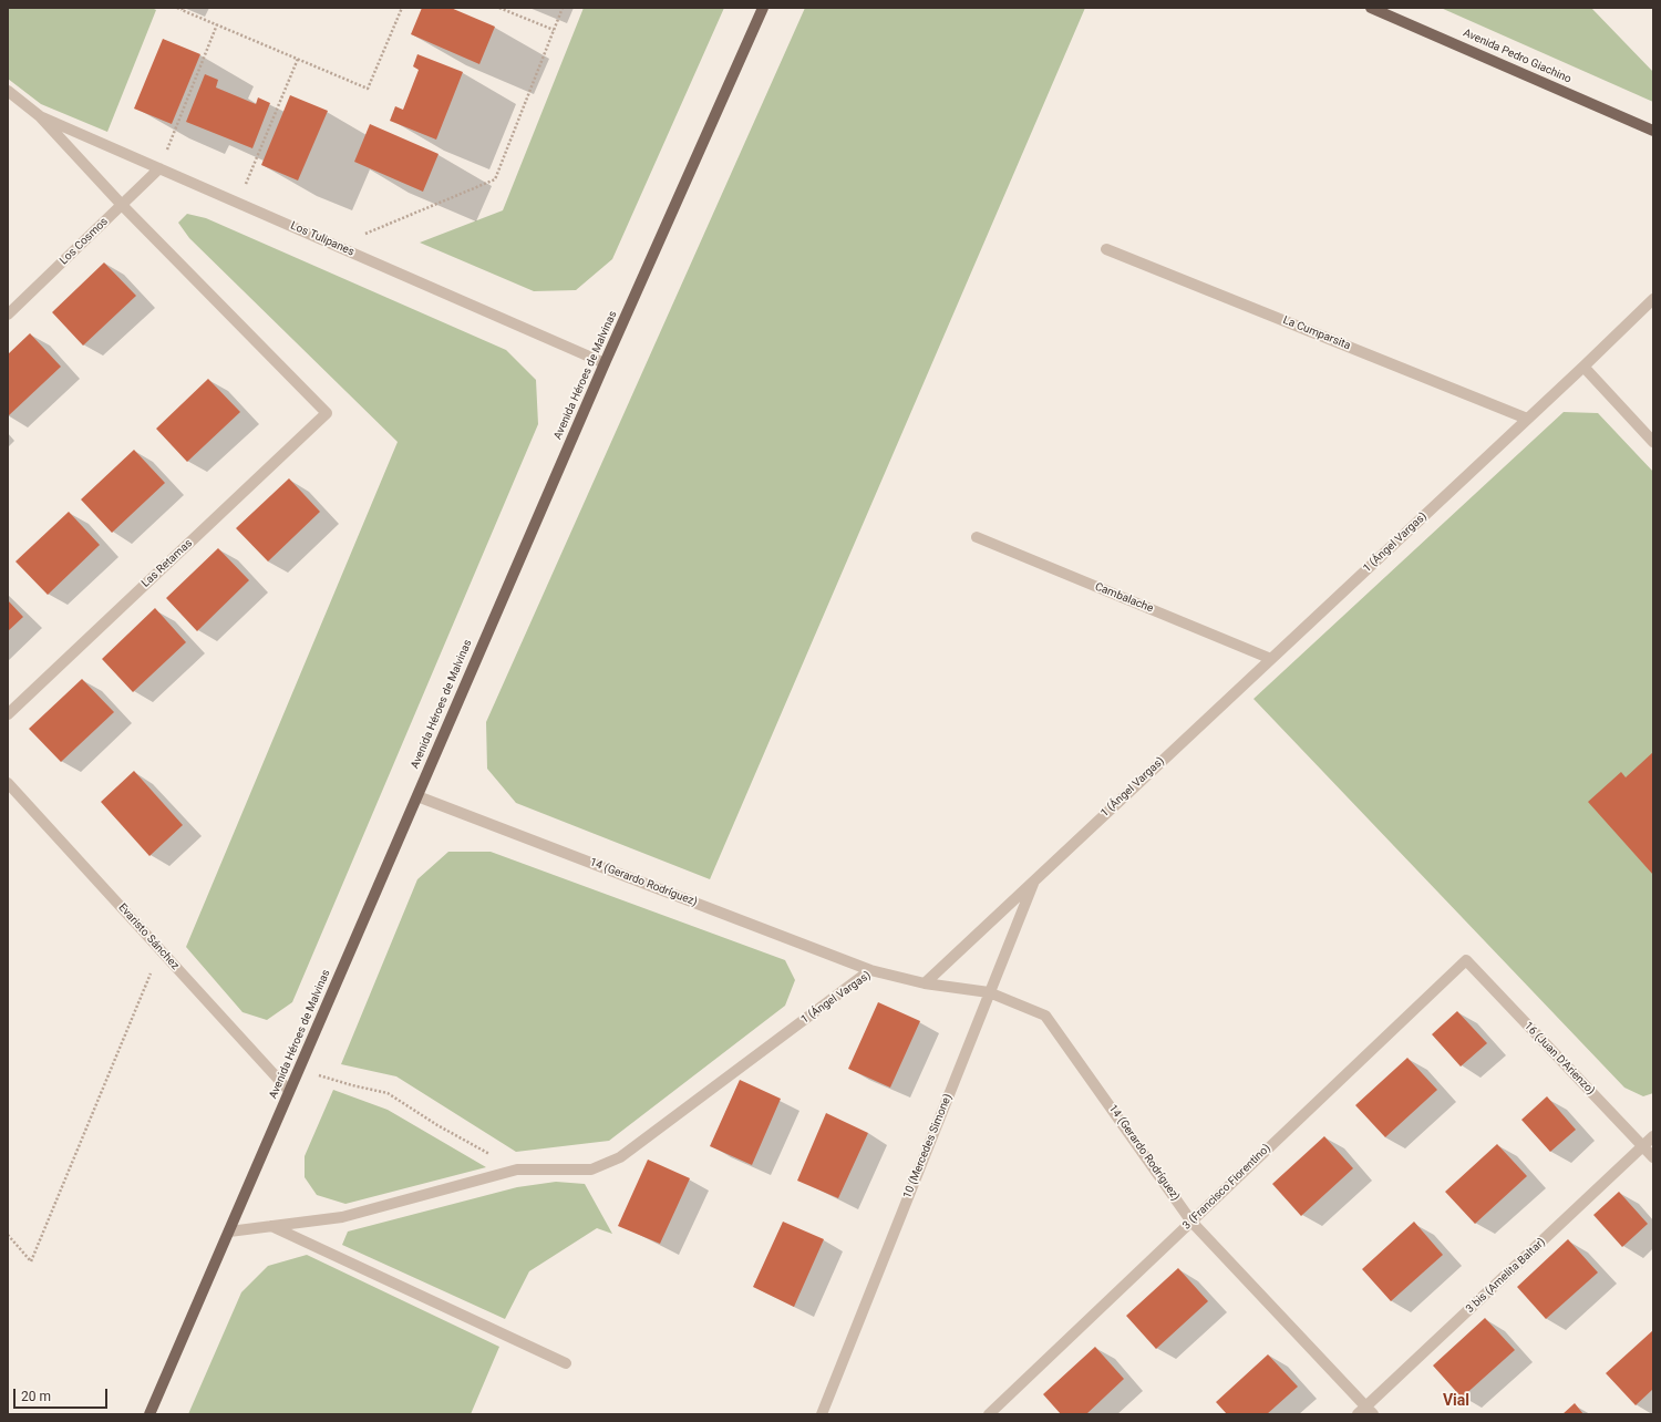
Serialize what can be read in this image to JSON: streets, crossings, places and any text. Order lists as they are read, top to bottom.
{
  "streets": {
    "main road": ["Avenida Pedro Giachino", "Avenida Héroes de Malvinas"],
    "street": [
      "Los Tulipanes",
      "Los Cosmos",
      "La Cumparsita",
      "1 (Ángel Vargas)",
      "Las Retamas",
      "Cambalache",
      "14 (Gerardo Rodríguez)",
      "Evaristo Sánchez",
      "16 (Juan D'Arienzo)",
      "10 (Mercedes Simone)",
      "3 (Francisco Fiorentino)",
      "3 bis (Amelita Baltar)"
    ]
  },
  "crossings": [
    ["Los Tulipanes", "Los Cosmos"],
    ["Los Tulipanes", "Avenida Héroes de Malvinas"],
    ["Los Tulipanes", "Las Retamas"],
    ["La Cumparsita", "1 (Ángel Vargas)"],
    ["Avenida Héroes de Malvinas", "1 (Ángel Vargas)"],
    ["Avenida Héroes de Malvinas", "14 (Gerardo Rodríguez)"],
    ["Avenida Héroes de Malvinas", "Evaristo Sánchez"],
    ["1 (Ángel Vargas)", "Cambalache"],
    ["1 (Ángel Vargas)", "14 (Gerardo Rodríguez)"],
    ["1 (Ángel Vargas)", "10 (Mercedes Simone)"],
    ["14 (Gerardo Rodríguez)", "10 (Mercedes Simone)"],
    ["14 (Gerardo Rodríguez)", "3 (Francisco Fiorentino)"],
    ["14 (Gerardo Rodríguez)", "3 bis (Amelita Baltar)"],
    ["16 (Juan D'Arienzo)", "3 (Francisco Fiorentino)"],
    ["16 (Juan D'Arienzo)", "3 bis (Amelita Baltar)"]
  ],
  "districts": ["Vial"],
  "scale_bar": "20 m"
}
